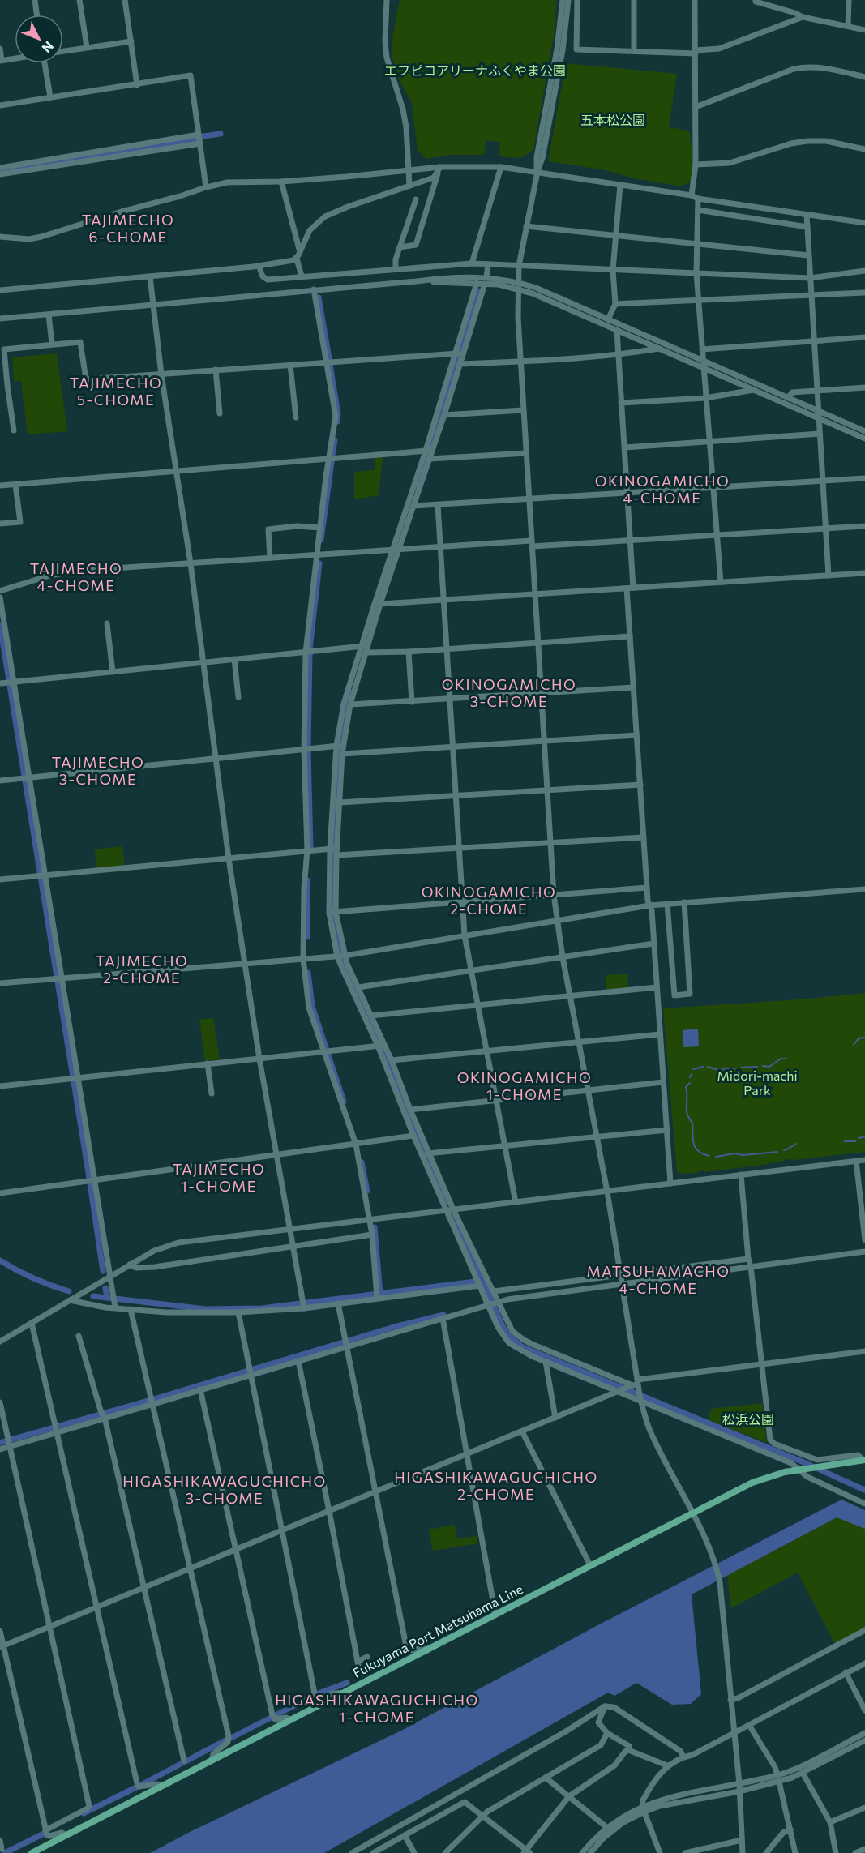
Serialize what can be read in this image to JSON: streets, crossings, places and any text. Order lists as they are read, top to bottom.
{
  "streets": {
    "main road": ["Fukuyama Port Matsuhama Line"]
  },
  "districts": [
    "TAJIMECHO 6-CHOME",
    "TAJIMECHO 5-CHOME",
    "OKINOGAMICHO 4-CHOME",
    "TAJIMECHO 4-CHOME",
    "OKINOGAMICHO 3-CHOME",
    "TAJIMECHO 3-CHOME",
    "OKINOGAMICHO 2-CHOME",
    "TAJIMECHO 2-CHOME",
    "OKINOGAMICHO 1-CHOME",
    "TAJIMECHO 1-CHOME",
    "MATSUHAMACHO 4-CHOME",
    "HIGASHIKAWAGUCHICHO 2-CHOME",
    "HIGASHIKAWAGUCHICHO 3-CHOME",
    "HIGASHIKAWAGUCHICHO 1-CHOME"
  ],
  "parks": [
    "エフピコアリーナふくやま公園",
    "五本松公園",
    "Midori-machi Park",
    "松浜公園"
  ],
  "north": "bottom right"
}
